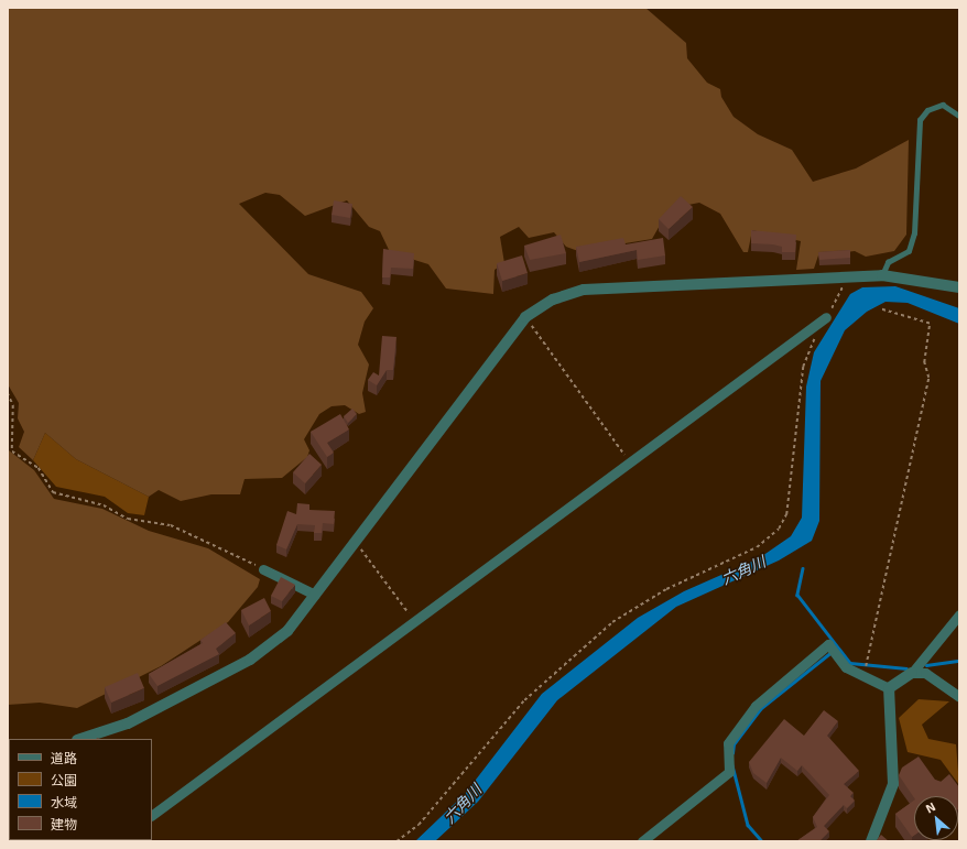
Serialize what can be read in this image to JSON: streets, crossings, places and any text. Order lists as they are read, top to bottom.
{
  "water": ["六角川"],
  "legend": [
    "道路",
    "公園",
    "水域",
    "建物"
  ],
  "north": "top left"
}
